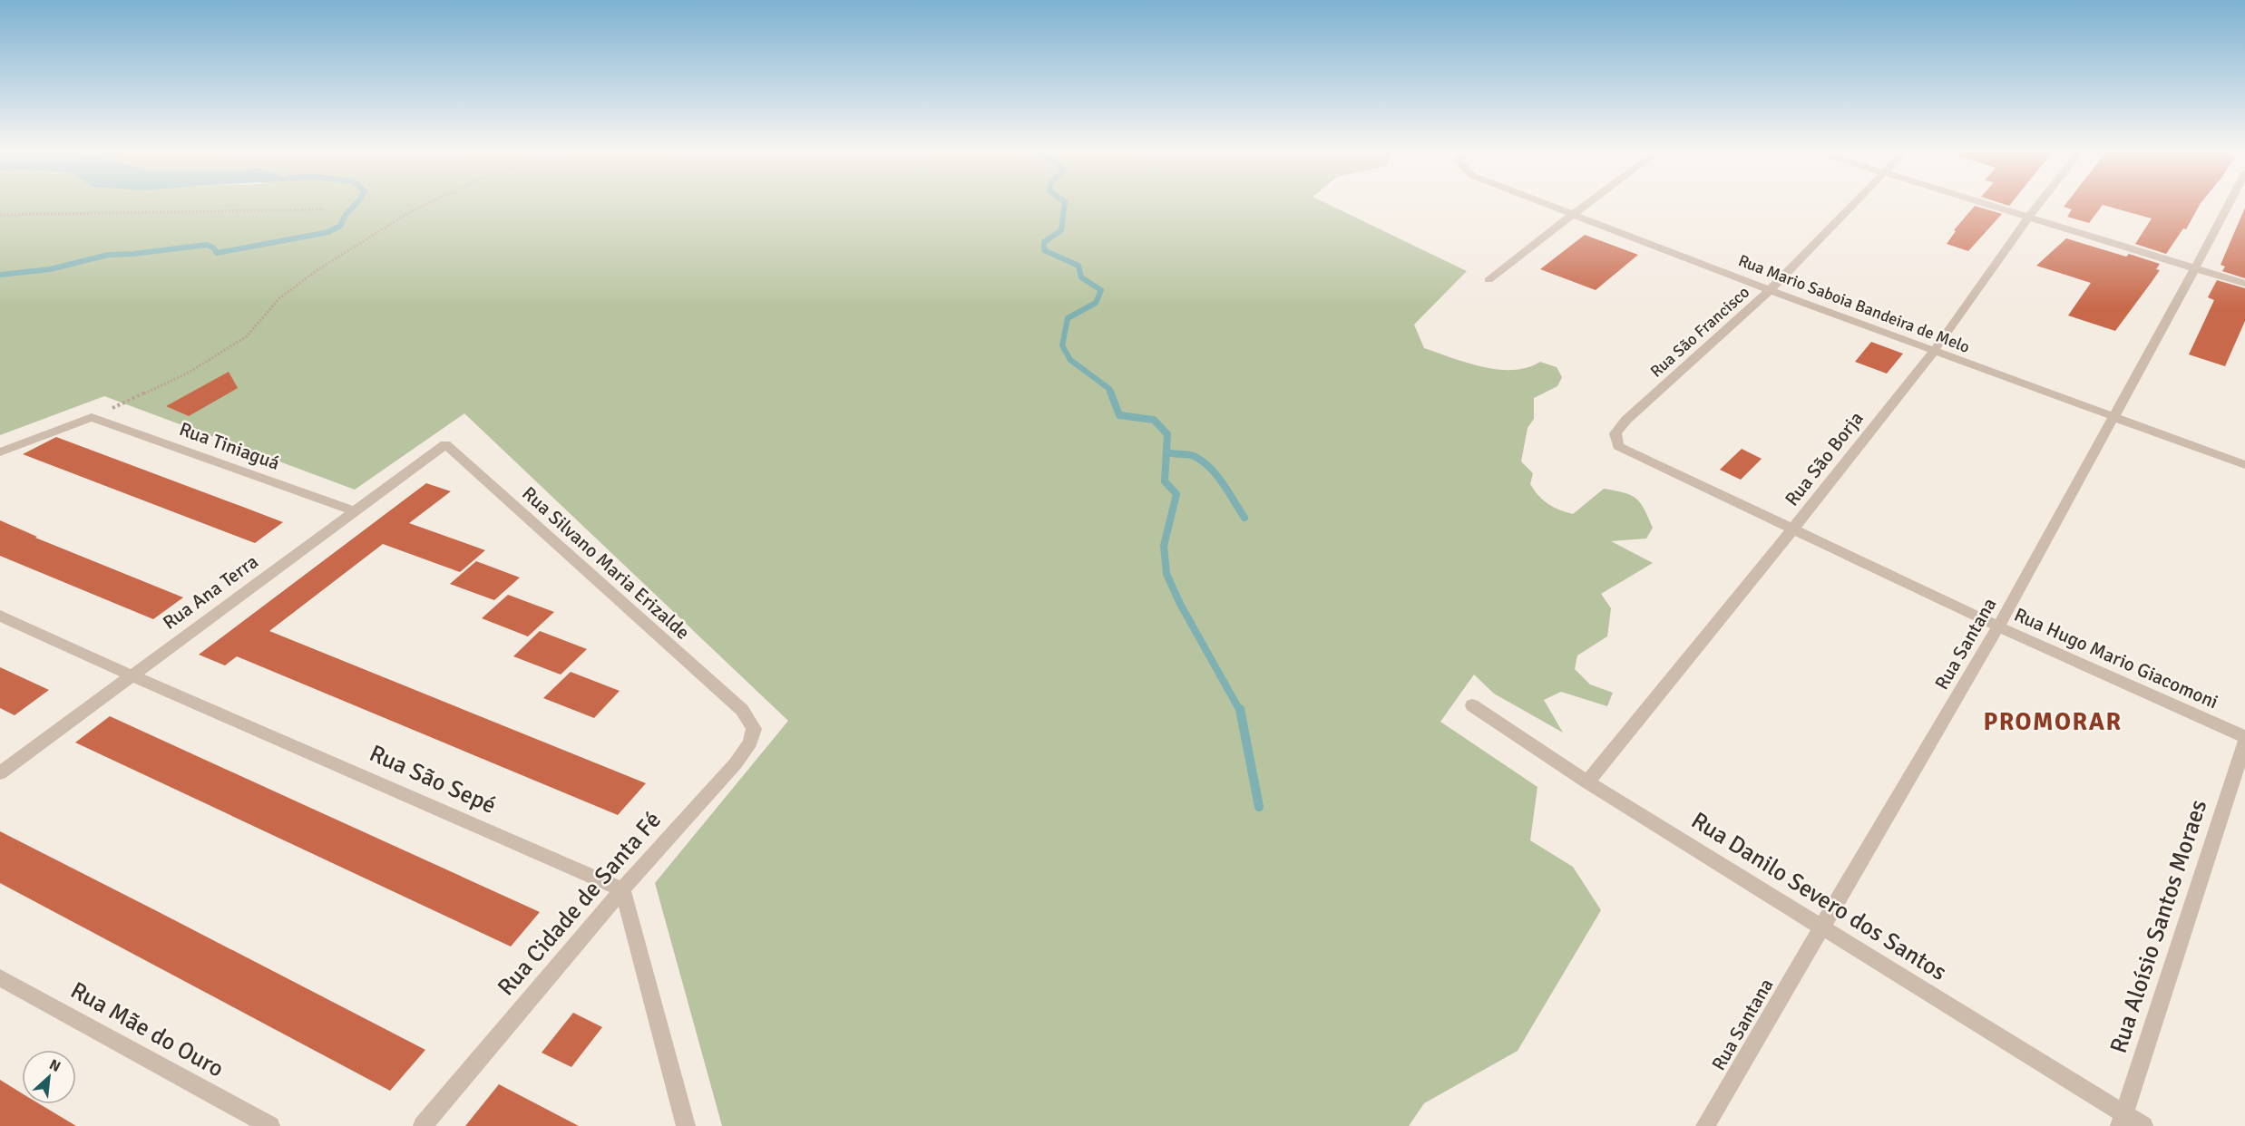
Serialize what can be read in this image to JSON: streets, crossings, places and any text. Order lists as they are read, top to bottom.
{
  "streets": {
    "street": [
      "Rua Mario Saboia Bandeira de Melo",
      "Rua São Francisco",
      "Rua Tiniaguá",
      "Rua São Borja",
      "Rua Silvano Maria Erizalde",
      "Rua Ana Terra",
      "Rua Santana",
      "Rua Hugo Mario Giacomoni",
      "Rua São Sepé",
      "Rua Danilo Severo dos Santos",
      "Rua Cidade de Santa Fé",
      "Rua Aloísio Santos Moraes",
      "Rua Mãe do Ouro"
    ]
  },
  "crossings": [
    ["Rua Mario Saboia Bandeira de Melo", "Rua São Francisco"],
    ["Rua Mario Saboia Bandeira de Melo", "Rua São Borja"],
    ["Rua Mario Saboia Bandeira de Melo", "Rua Santana"],
    ["Rua São Francisco", "Rua Hugo Mario Giacomoni"],
    ["Rua Tiniaguá", "Rua Ana Terra"],
    ["Rua São Borja", "Rua Hugo Mario Giacomoni"],
    ["Rua São Borja", "Rua Danilo Severo dos Santos"],
    ["Rua Silvano Maria Erizalde", "Rua Ana Terra"],
    ["Rua Silvano Maria Erizalde", "Rua Cidade de Santa Fé"],
    ["Rua Ana Terra", "Rua São Sepé"],
    ["Rua Santana", "Rua Hugo Mario Giacomoni"],
    ["Rua Santana", "Rua Danilo Severo dos Santos"],
    ["Rua São Sepé", "Rua Cidade de Santa Fé"],
    ["Rua Danilo Severo dos Santos", "Rua Aloísio Santos Moraes"]
  ],
  "districts": ["PROMORAR"],
  "north": "top right"
}
